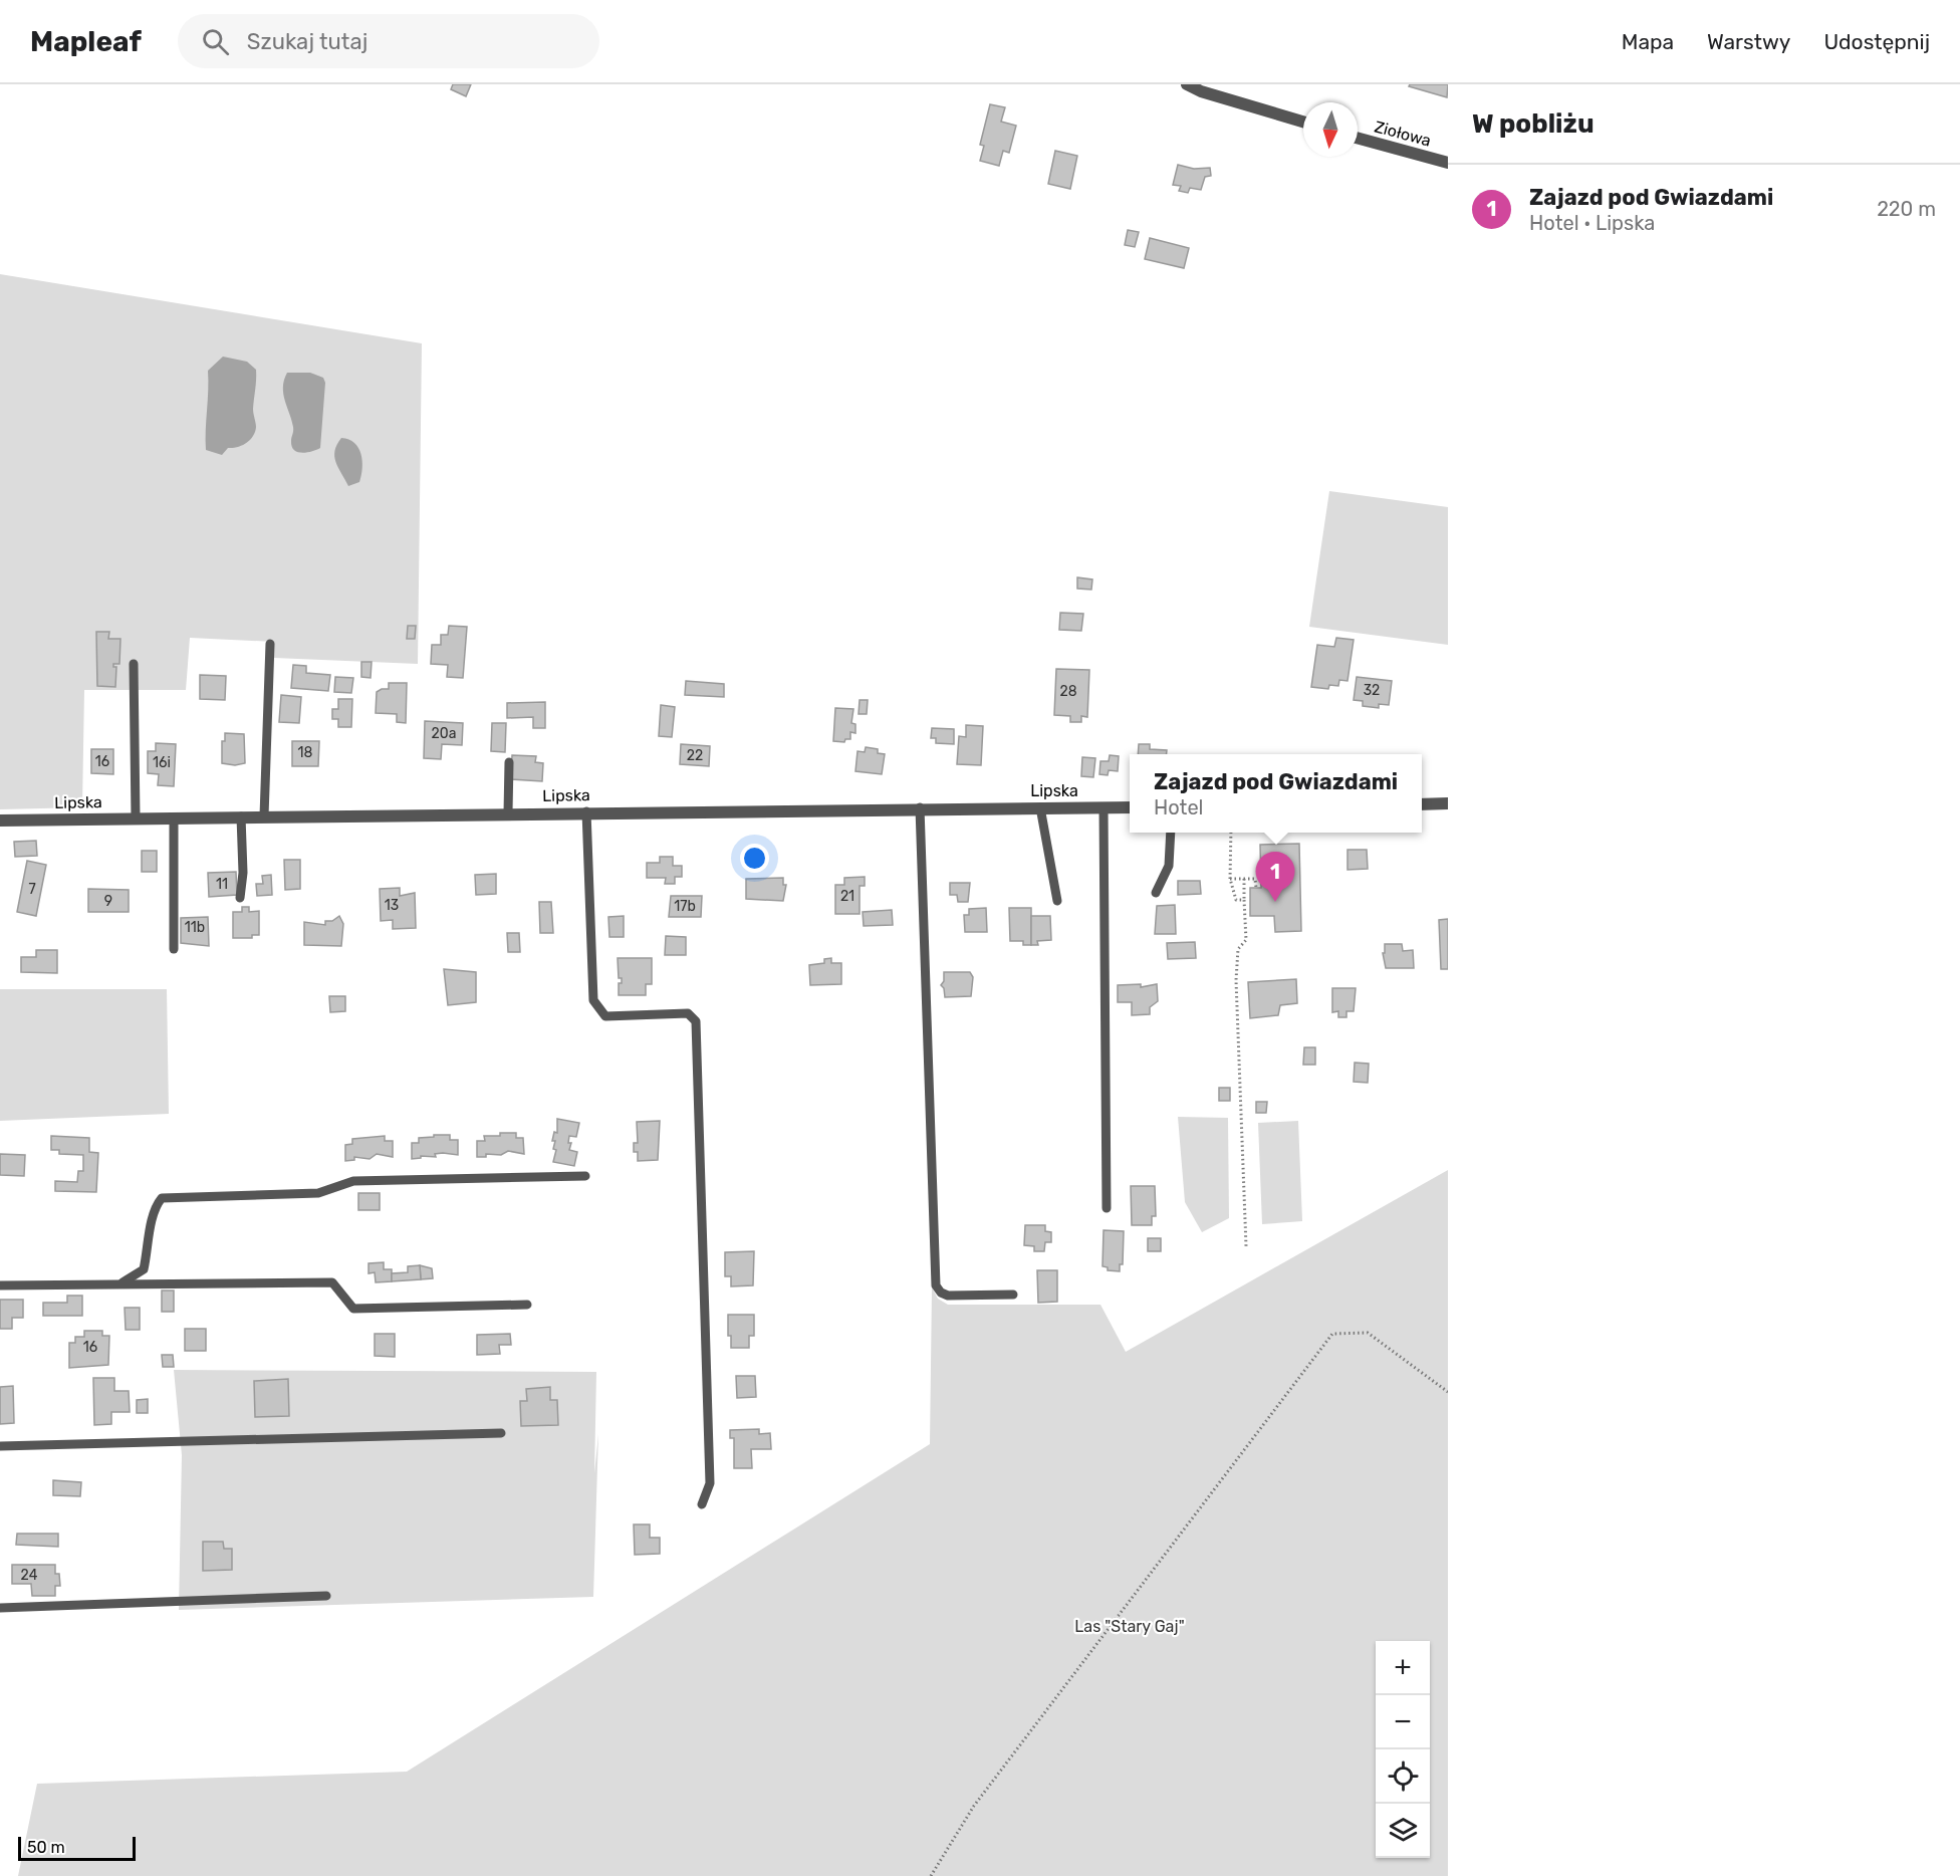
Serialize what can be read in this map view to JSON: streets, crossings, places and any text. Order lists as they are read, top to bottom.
{
  "streets": {
    "street": ["Ziołowa", "Lipska"]
  },
  "parks": ["Las \"Stary Gaj\""],
  "house_numbers": [
    "32",
    "28",
    "20a",
    "18",
    "22",
    "16",
    "16i",
    "11",
    "7",
    "21",
    "9",
    "13",
    "17b",
    "11b",
    "16",
    "24"
  ],
  "scale_bar": "50 m",
  "north": "bottom",
  "page": {
    "header": "Mapleaf",
    "search": "Szukaj tutaj",
    "nav": ["Mapa", "Warstwy", "Udostępnij"],
    "heading": "W pobliżu",
    "list": [
      {
        "mark": "1",
        "name": "Zajazd pod Gwiazdami",
        "note": "Hotel · Lipska",
        "value": "220 m"
      }
    ],
    "popup": ["Zajazd pod Gwiazdami", "Hotel"],
    "pins": "1",
    "map_buttons": ["+", "−"],
    "scale": "50 m"
  }
}
